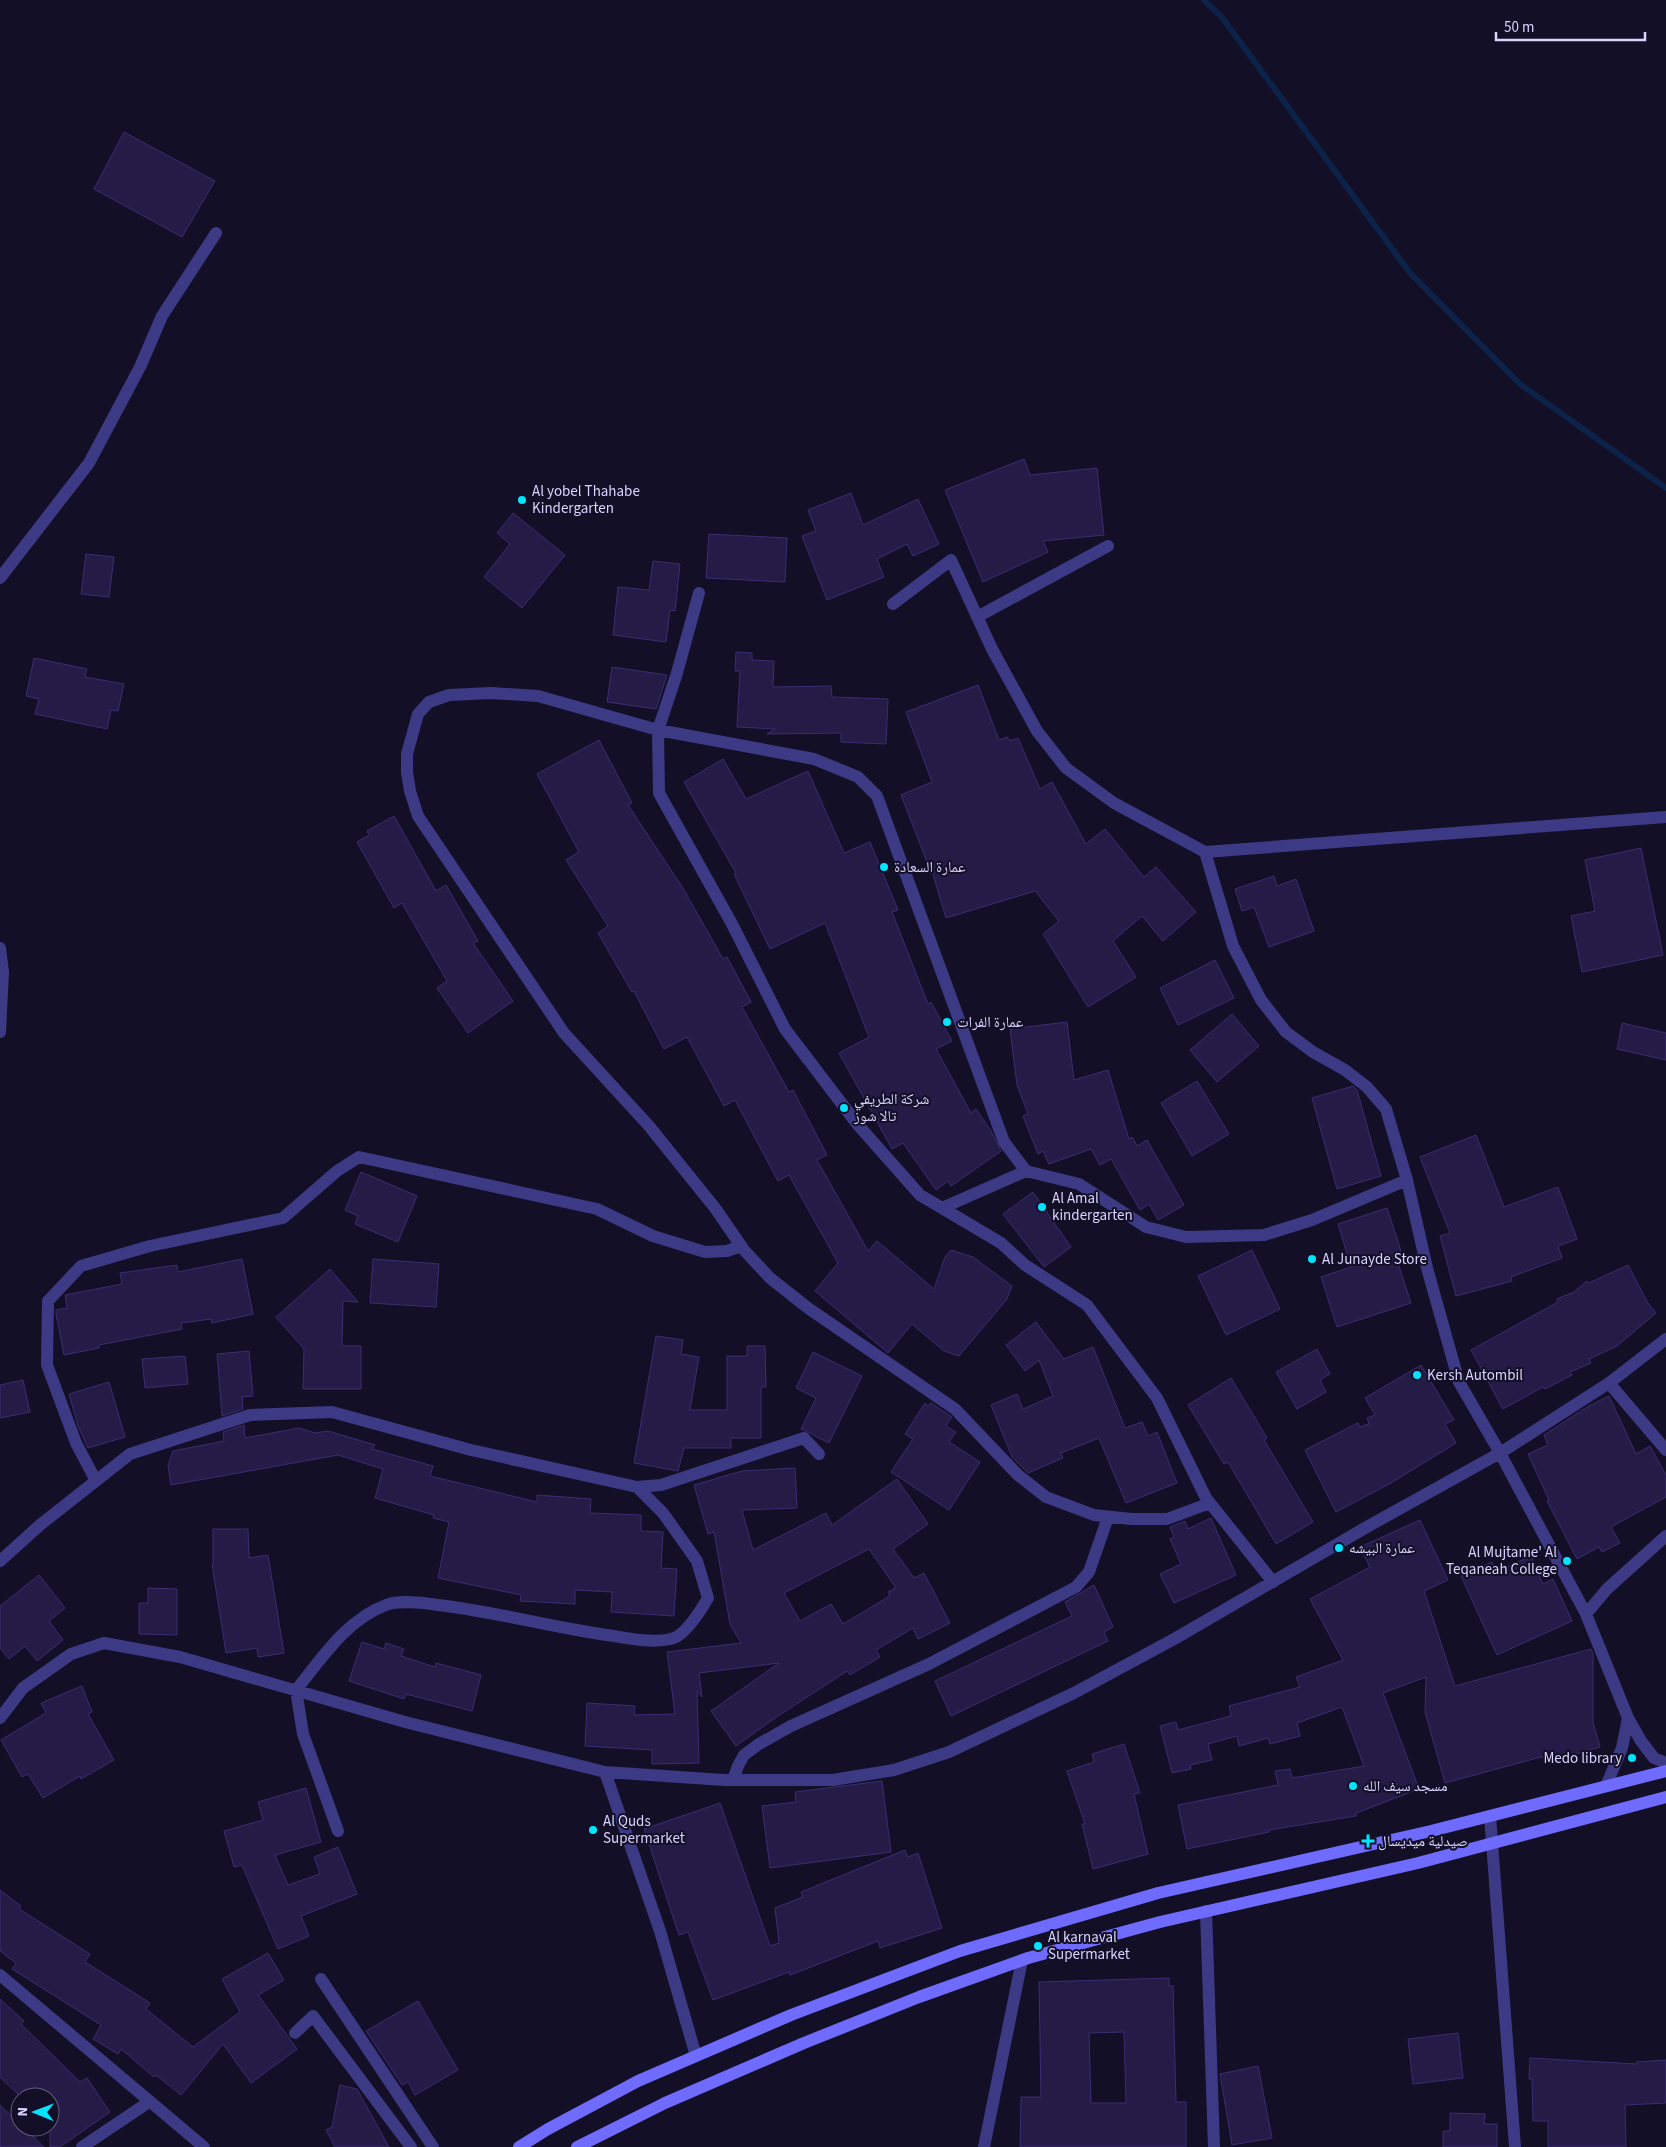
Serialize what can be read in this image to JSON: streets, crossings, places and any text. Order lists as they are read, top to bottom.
{
  "places": {
    "other": [
      "Al yobel Thahabe Kindergarten",
      "عمارة السعادة",
      "عمارة الفرات",
      "شركة الطريفي تالا شوز",
      "Al Amal kindergarten",
      "Al Junayde Store",
      "Kersh Autombil",
      "عمارة البيشه",
      "Al Mujtame' Al Teqaneah College",
      "Medo library",
      "مسجد سيف الله",
      "Al Quds Supermarket",
      "Al karnaval Supermarket"
    ],
    "health": ["صيدلية ميديسال"]
  },
  "scale_bar": "50 m",
  "north": "left"
}
